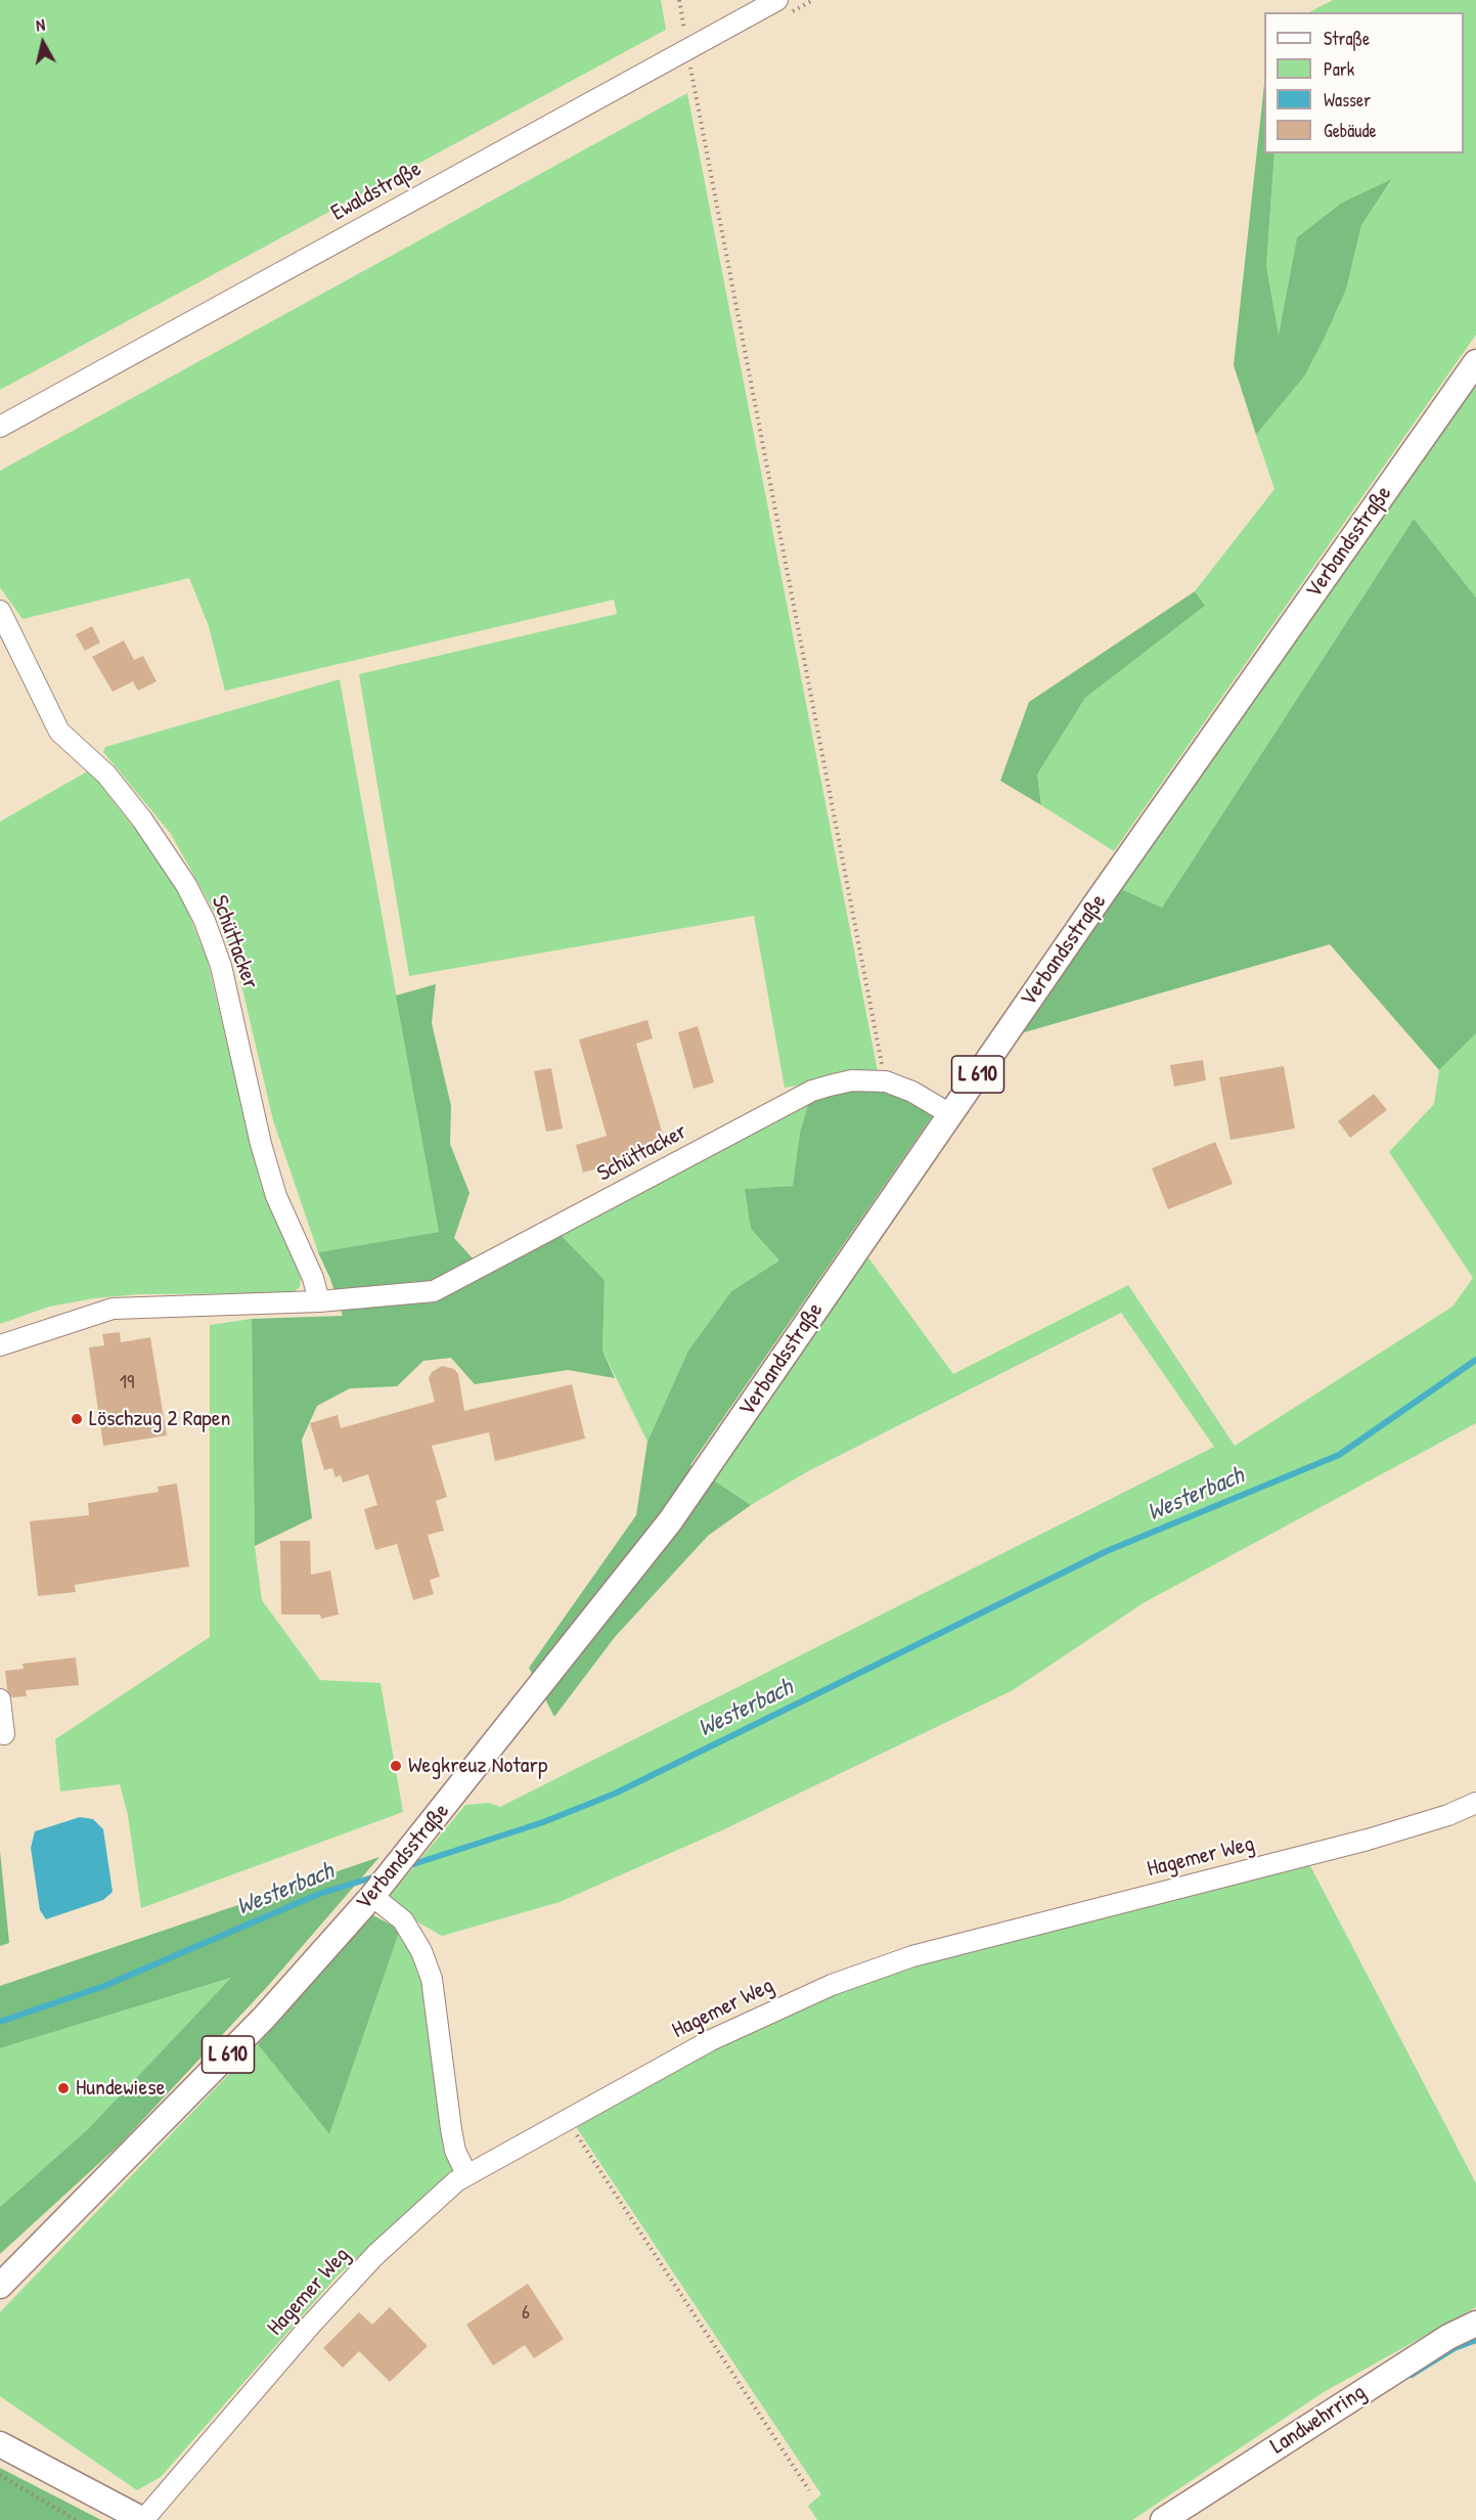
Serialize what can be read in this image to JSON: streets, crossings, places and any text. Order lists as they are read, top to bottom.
{
  "streets": {
    "main road": ["Verbandsstraße", "L 610", "Landwehrring"],
    "street": ["Ewaldstraße", "Schüttacker", "Hagemer Weg"]
  },
  "crossings": [
    ["Verbandsstraße", "Schüttacker"]
  ],
  "water": ["Westerbach"],
  "places": ["Löschzug 2 Rapen", "Wegkreuz Notarp", "Hundewiese"],
  "house_numbers": ["19", "6"],
  "legend": [
    "Straße",
    "Park",
    "Wasser",
    "Gebäude"
  ],
  "north": "top"
}
